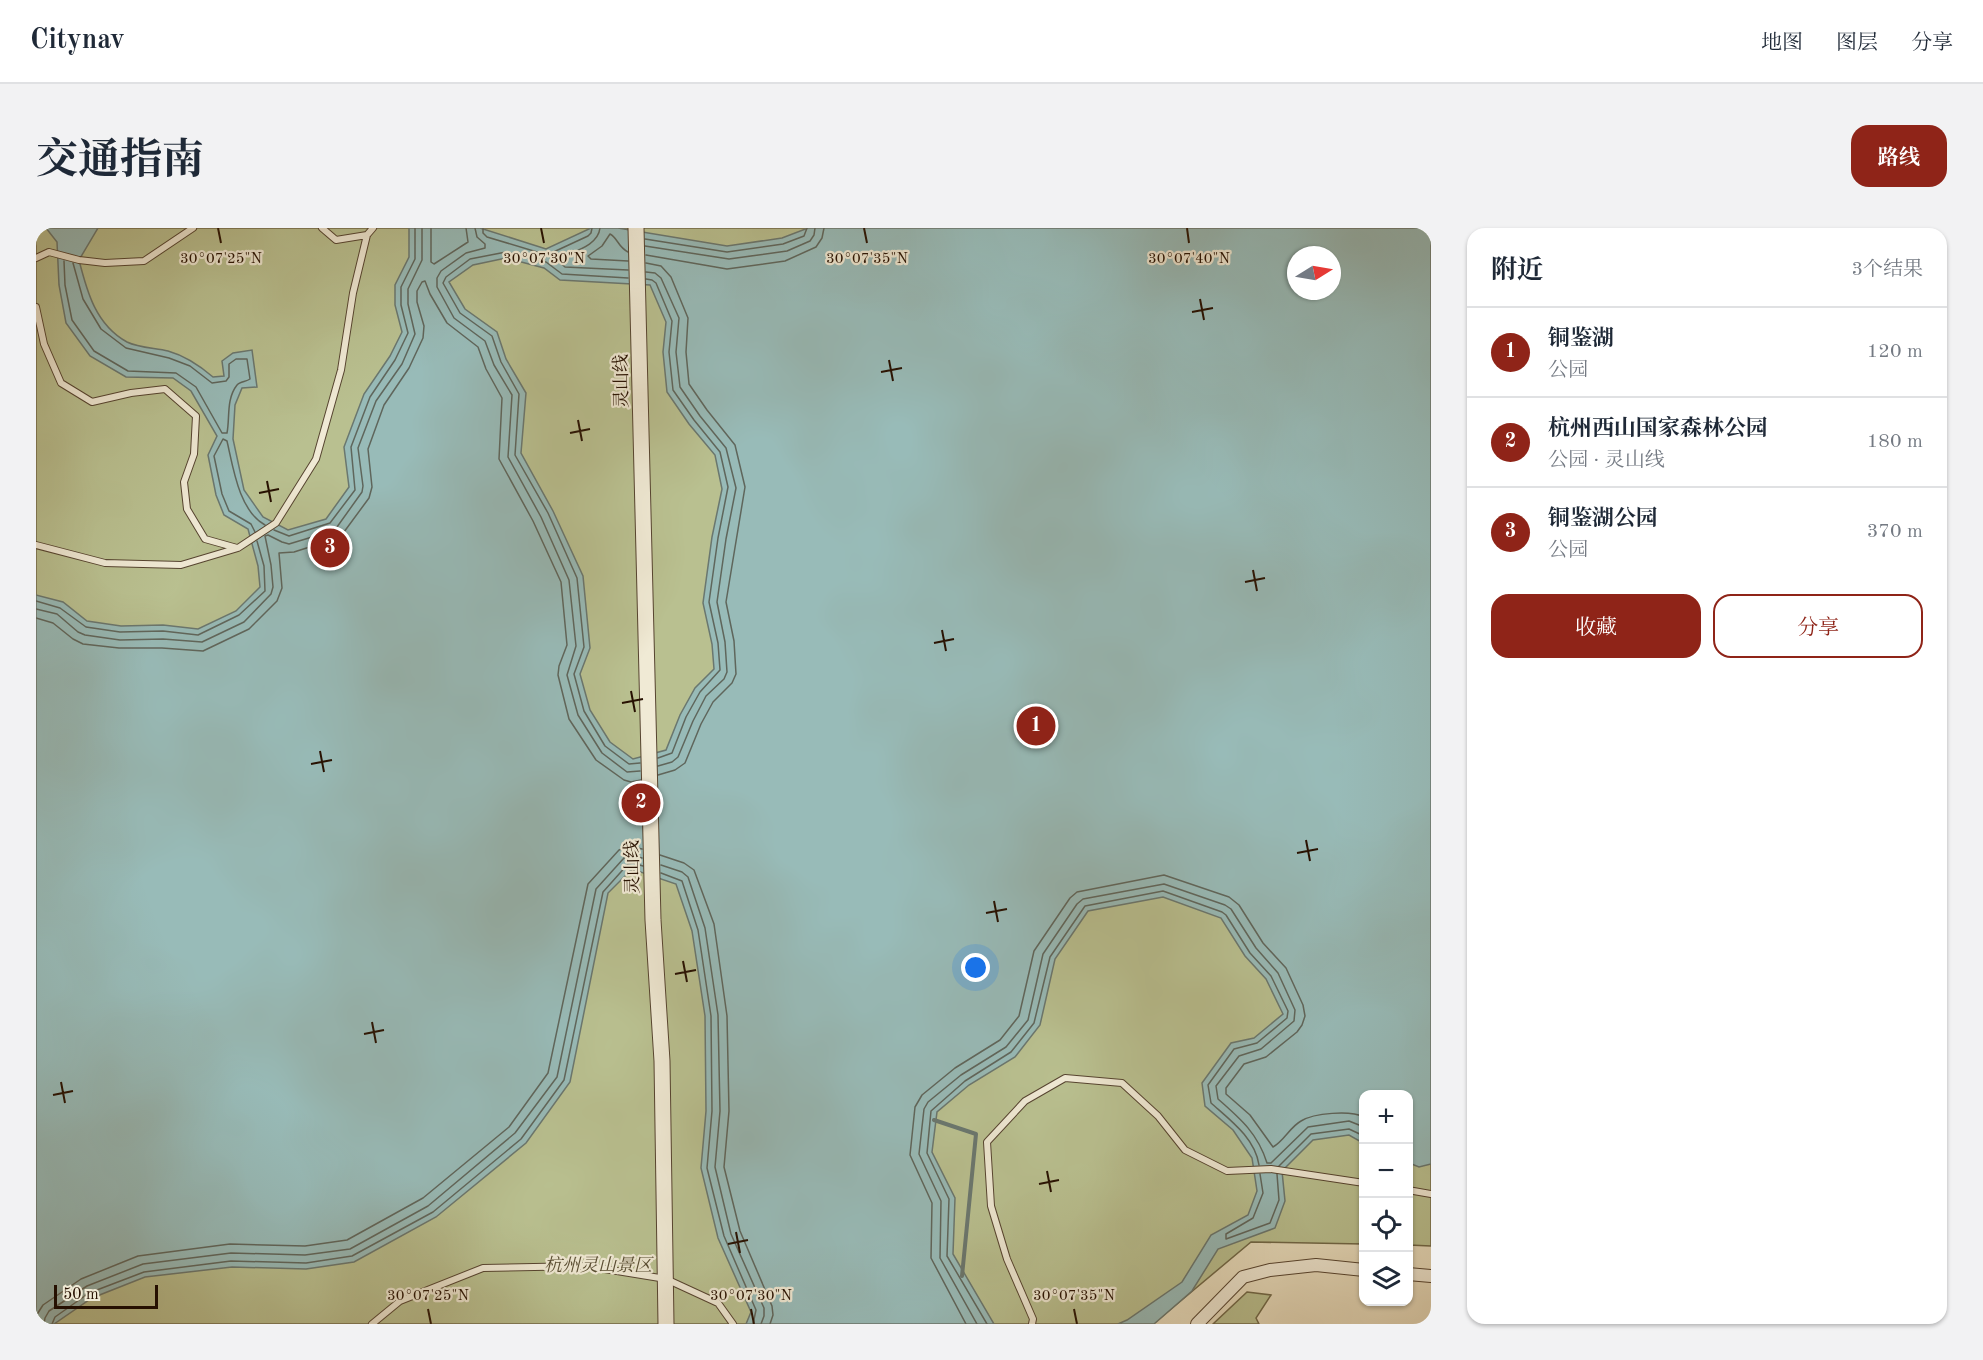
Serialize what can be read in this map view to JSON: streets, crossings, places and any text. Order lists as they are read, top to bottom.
{
  "streets": {
    "street": ["灵山线"]
  },
  "parks": ["杭州灵山景区"],
  "scale_bar": "50 m",
  "north": "right",
  "page": {
    "header": "Citynav",
    "nav": ["地图", "图层", "分享"],
    "title": "交通指南",
    "buttons": [
      "路线",
      ["收藏", "分享"]
    ],
    "heading": ["附近", "3个结果"],
    "list": [
      {
        "mark": "1",
        "name": "铜鉴湖",
        "note": "公园",
        "value": "120 m"
      },
      {
        "mark": "2",
        "name": "杭州西山国家森林公园",
        "note": "公园 · 灵山线",
        "value": "180 m"
      },
      {
        "mark": "3",
        "name": "铜鉴湖公园",
        "note": "公园",
        "value": "370 m"
      }
    ],
    "pins": ["3", "1", "2"],
    "map_buttons": ["+", "−"],
    "scale": "50 m"
  },
  "coordinates": [
    "30°07'25\"N",
    "30°07'30\"N",
    "30°07'35\"N",
    "30°07'40\"N"
  ]
}
